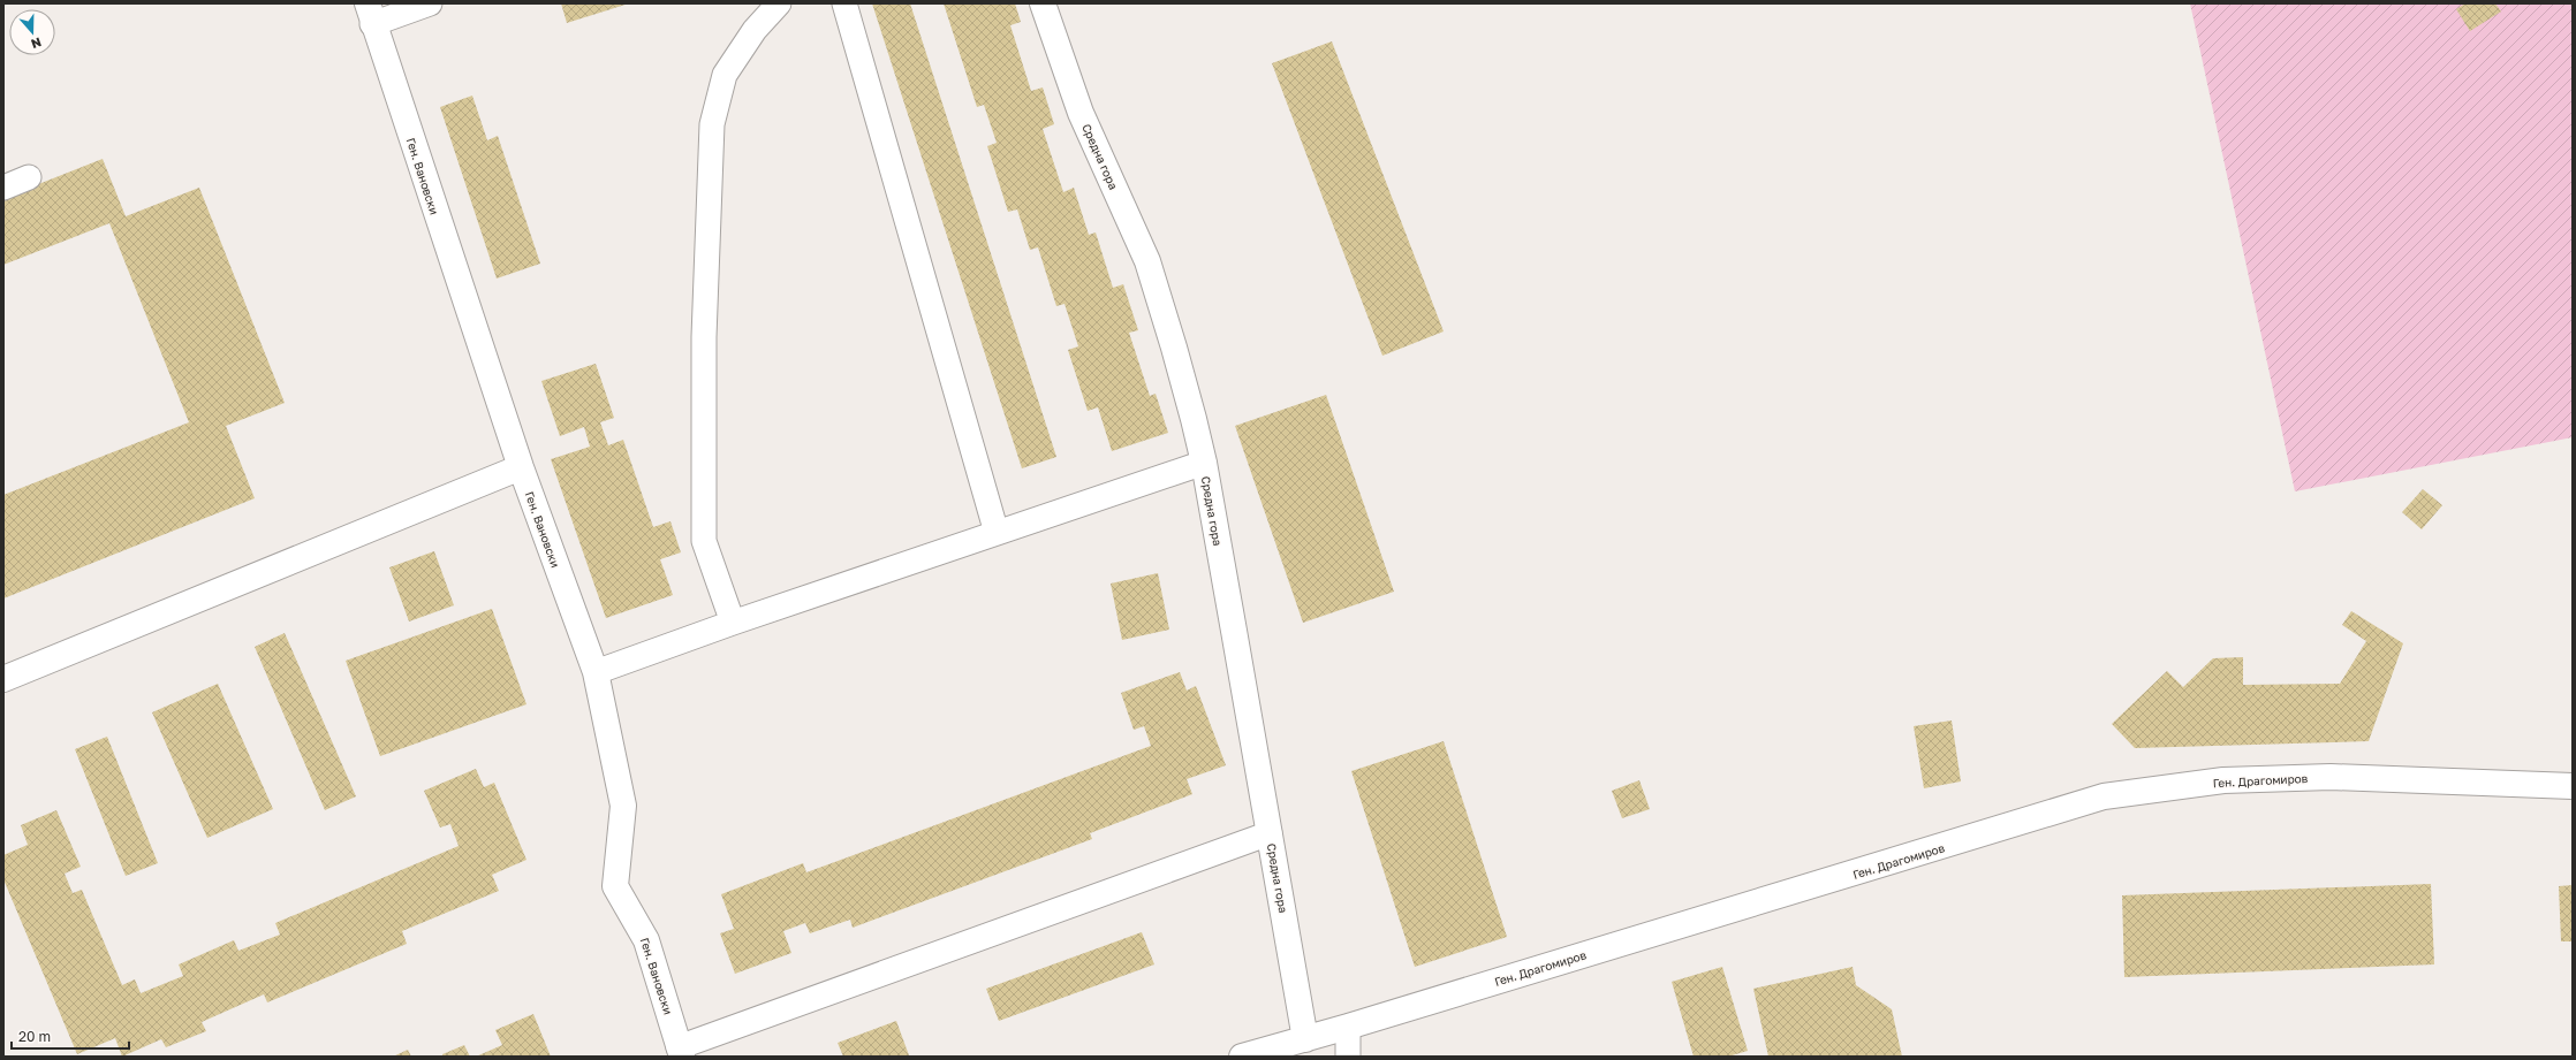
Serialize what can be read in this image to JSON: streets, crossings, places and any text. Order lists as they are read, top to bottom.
{
  "streets": {
    "street": ["Средна гора", "Ген. Вановски", "Ген. Драгомиров"]
  },
  "crossings": [
    ["Средна гора", "Ген. Драгомиров"]
  ],
  "scale_bar": "20 m",
  "north": "bottom"
}
